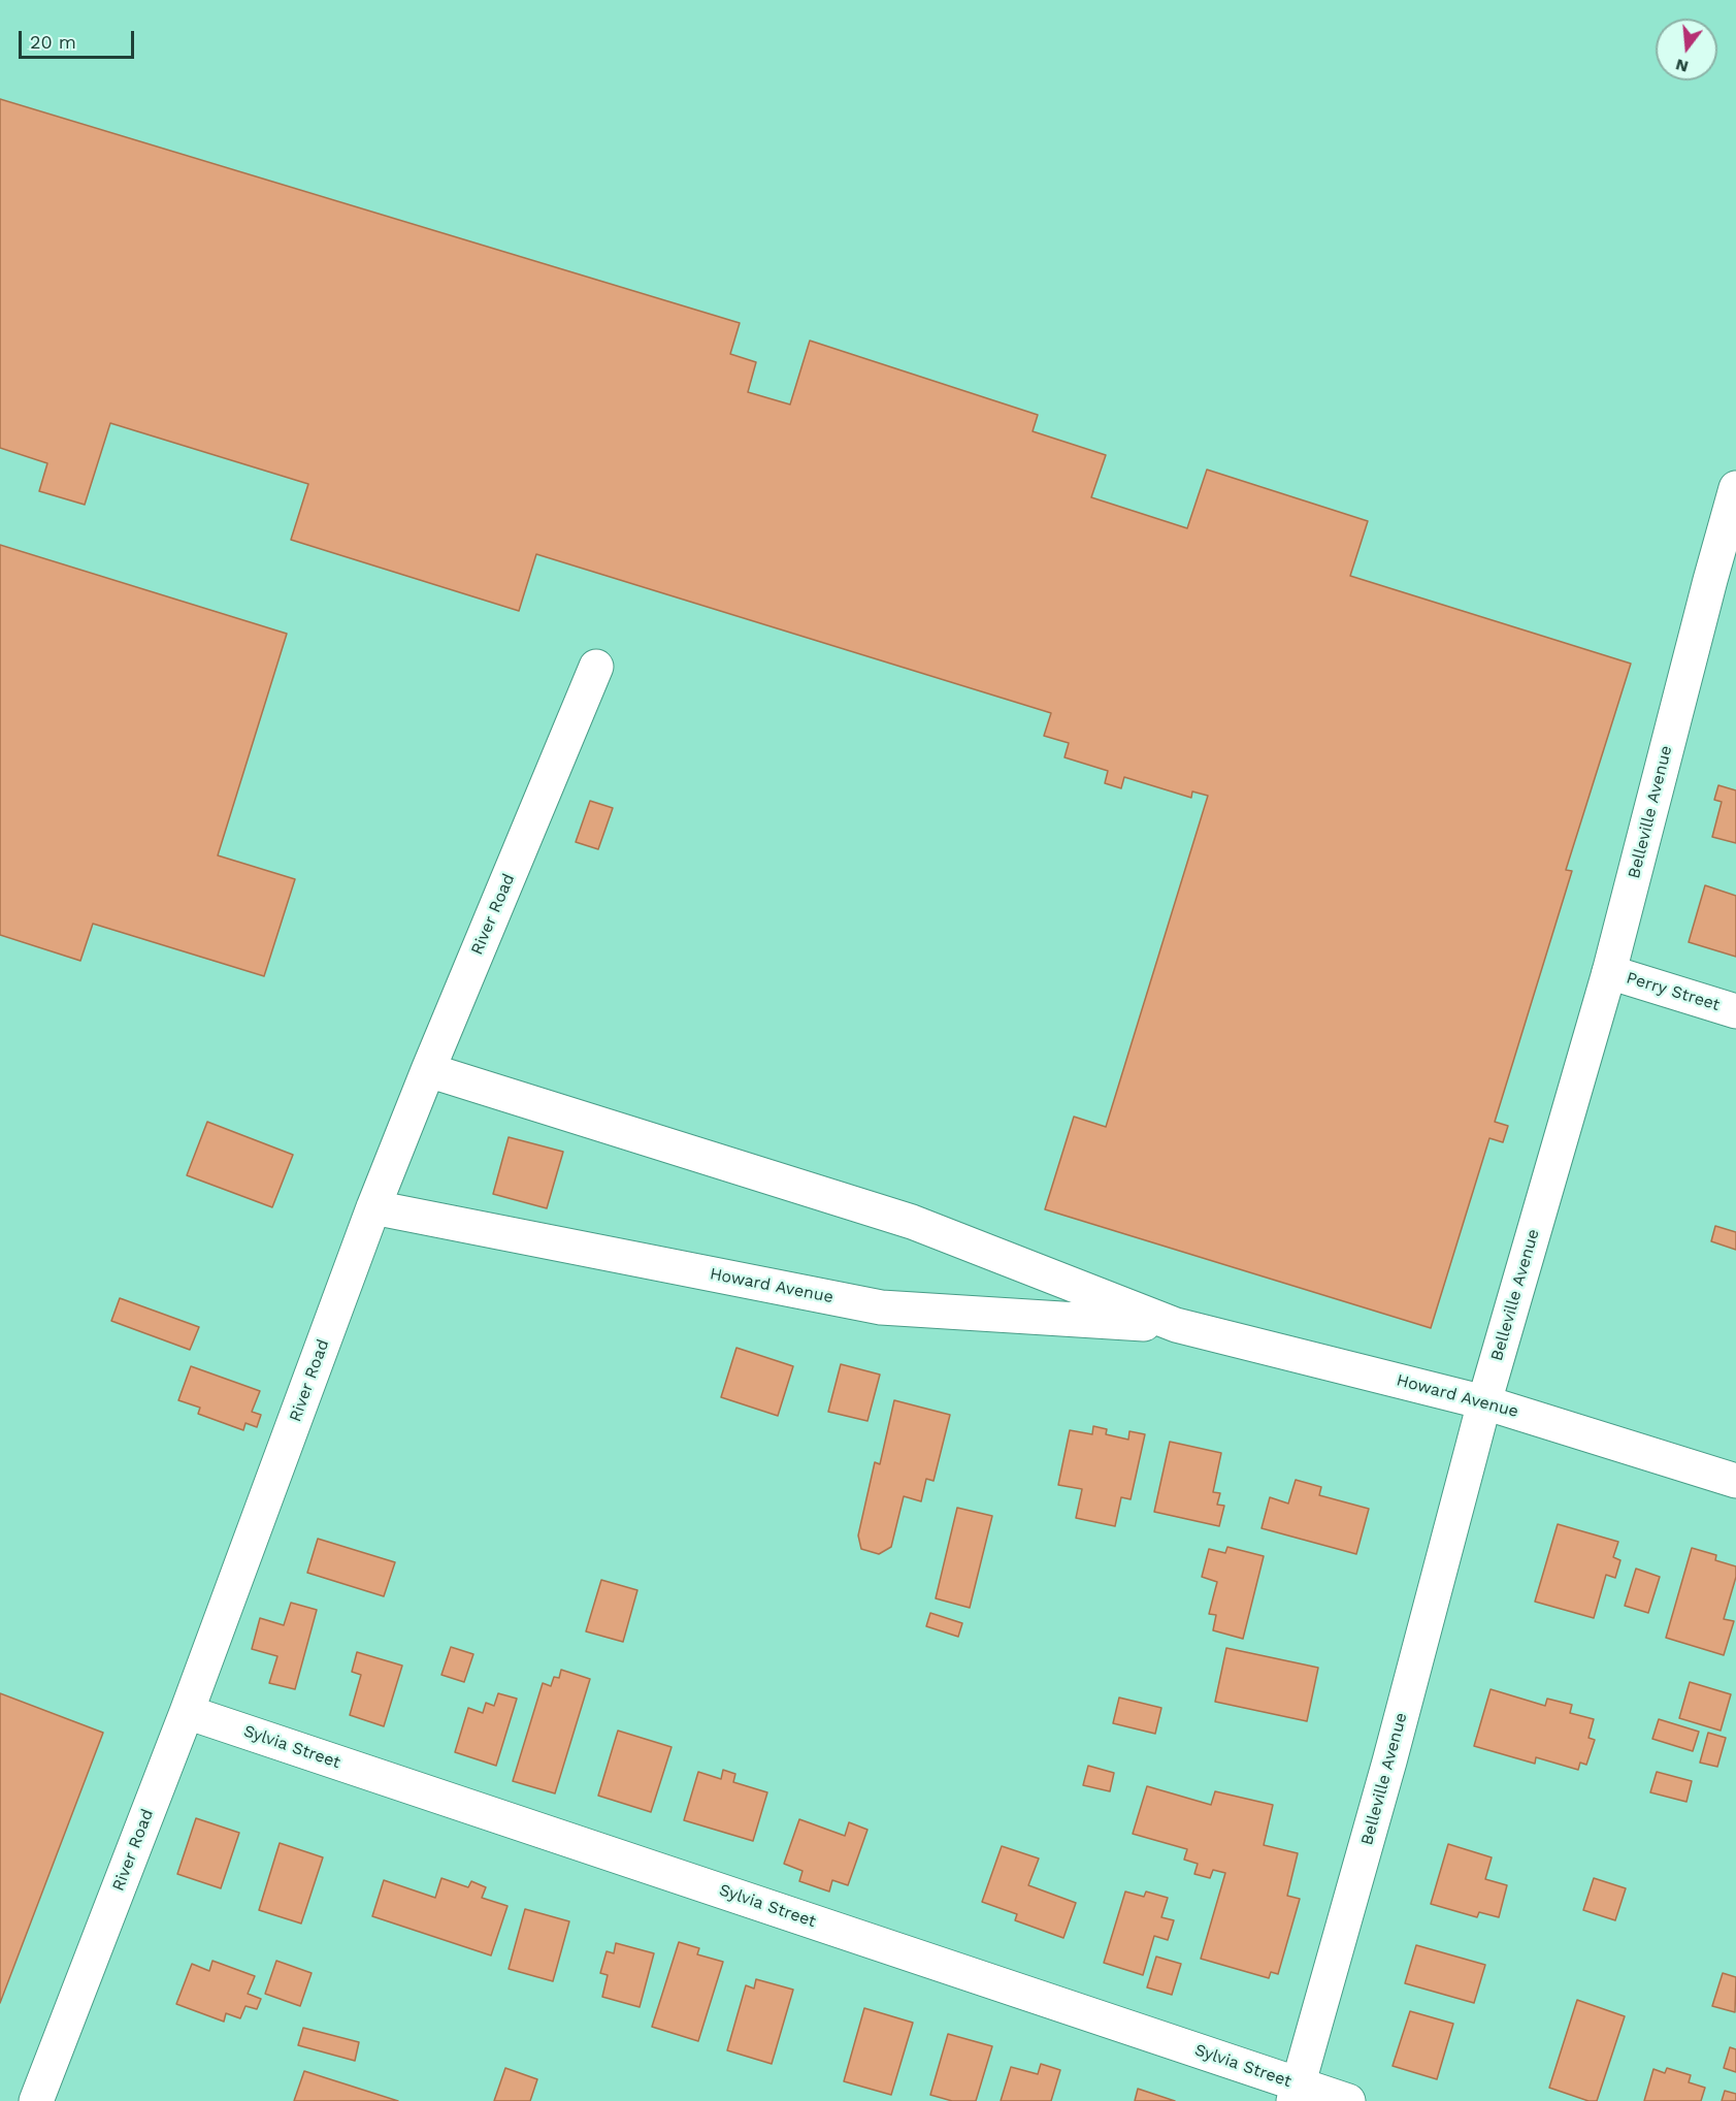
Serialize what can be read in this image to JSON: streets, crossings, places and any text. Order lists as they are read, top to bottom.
{
  "streets": {
    "street": [
      "Belleville Avenue",
      "River Road",
      "Perry Street",
      "Howard Avenue",
      "Sylvia Street"
    ]
  },
  "crossings": [
    ["Belleville Avenue", "Perry Street"],
    ["Belleville Avenue", "Howard Avenue"],
    ["Belleville Avenue", "Sylvia Street"],
    ["River Road", "Howard Avenue"],
    ["River Road", "Sylvia Street"]
  ],
  "scale_bar": "20 m",
  "north": "bottom"
}
